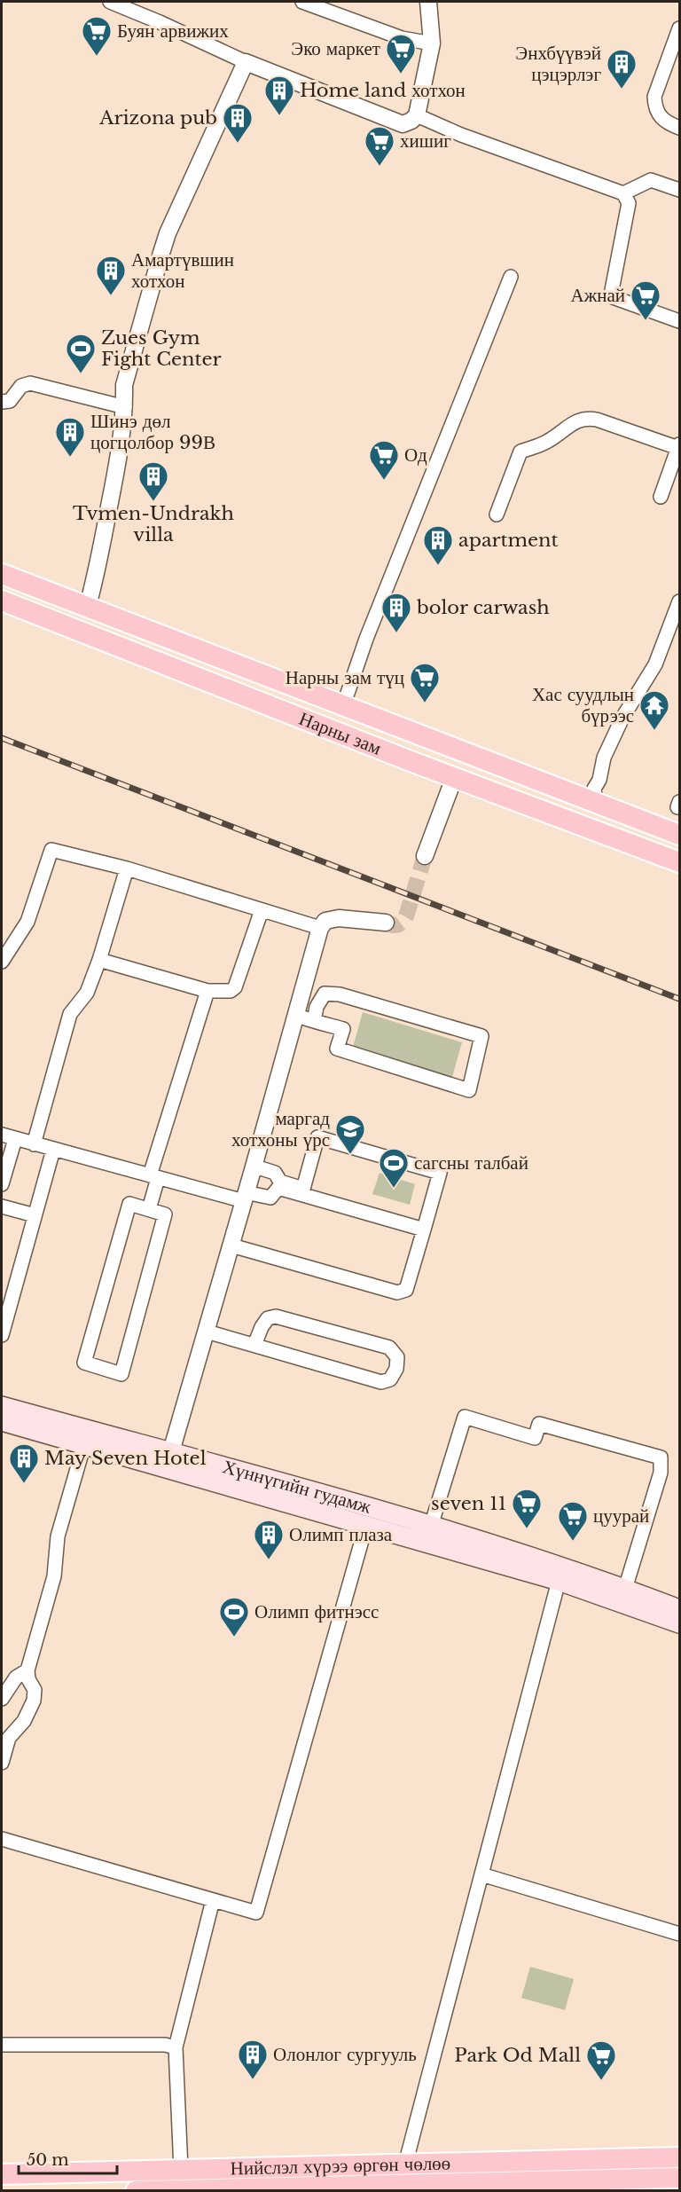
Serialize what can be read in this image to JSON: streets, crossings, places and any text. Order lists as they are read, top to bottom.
{
  "streets": {
    "main road": ["Нарны зам", "Хүннүгийн гудамж", "Нийслэл хүрээ өргөн чөлөө"]
  },
  "places": {
    "supermarket": [
      "Буян арвижих",
      "Эко маркет",
      "хишиг",
      "Ажнай",
      "Од",
      "Нарны зам түц",
      "seven 11",
      "цуурай",
      "Park Od Mall"
    ],
    "building": [
      "Энхбүүвэй цэцэрлэг",
      "Home land хотхон",
      "Arizona pub",
      "Амартүвшин хотхон",
      "Шинэ дөл цогцолбор 99В",
      "Tvmen-Undrakh villa",
      "apartment",
      "bolor carwash",
      "May Seven Hotel",
      "Олимп плаза",
      "Олонлог сургууль"
    ],
    "sports": ["Zues Gym Fight Center", "сагсны талбай", "Олимп фитнэсс"],
    "temple": ["Хас суудлын бүрээс"],
    "school or university": ["маргад хотхоны үрс"]
  },
  "scale_bar": "50 m"
}
